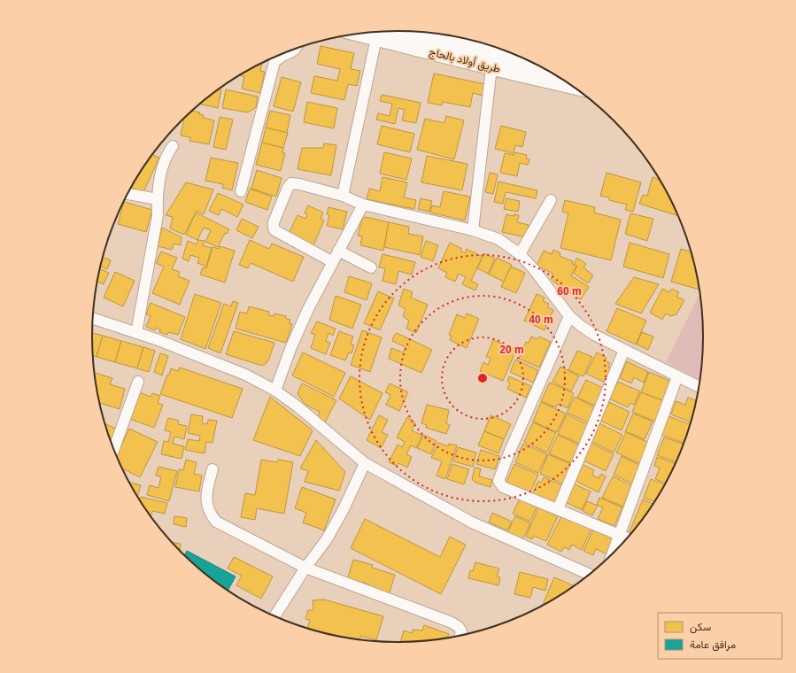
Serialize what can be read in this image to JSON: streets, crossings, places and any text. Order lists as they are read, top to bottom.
{
  "streets": {
    "main road": ["طريق أولاد بالحاج"]
  },
  "legend": ["سكن", "مرافق عامة"],
  "rings": ["60 m", "40 m", "20 m"]
}
